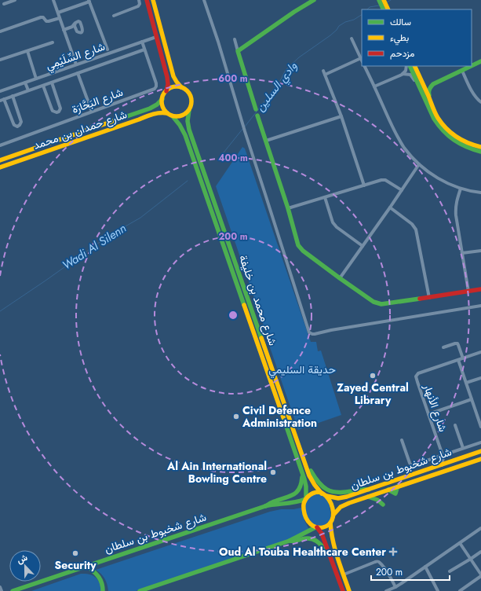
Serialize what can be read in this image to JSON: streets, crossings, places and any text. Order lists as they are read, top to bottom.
{
  "streets": {
    "main road": ["شارع حمدان بن محمد", "شارع محمد بن خليفة", "شارع شخبوط بن سلطان"],
    "street": ["شارع السِّلَيْمِي", "شارع البَحَّارَة", "شارع الأنهار"]
  },
  "crossings": [
    ["شارع السِّلَيْمِي", "شارع البَحَّارَة"],
    ["شارع حمدان بن محمد", "شارع محمد بن خليفة"],
    ["شارع محمد بن خليفة", "شارع شخبوط بن سلطان"]
  ],
  "water": ["وادي السلين", "Wadi Al Silenn"],
  "parks": ["حديقة السليمي"],
  "places": {
    "other": [
      "Zayed Central Library",
      "Civil Defence Administration",
      "Al Ain International Bowling Centre",
      "Security"
    ],
    "health": ["Oud Al Touba Healthcare Center"]
  },
  "legend": ["سالك", "بطيء", "مزدحم"],
  "scale_bar": "200 m",
  "north": "top",
  "rings": ["600 m", "400 m", "200 m"]
}
